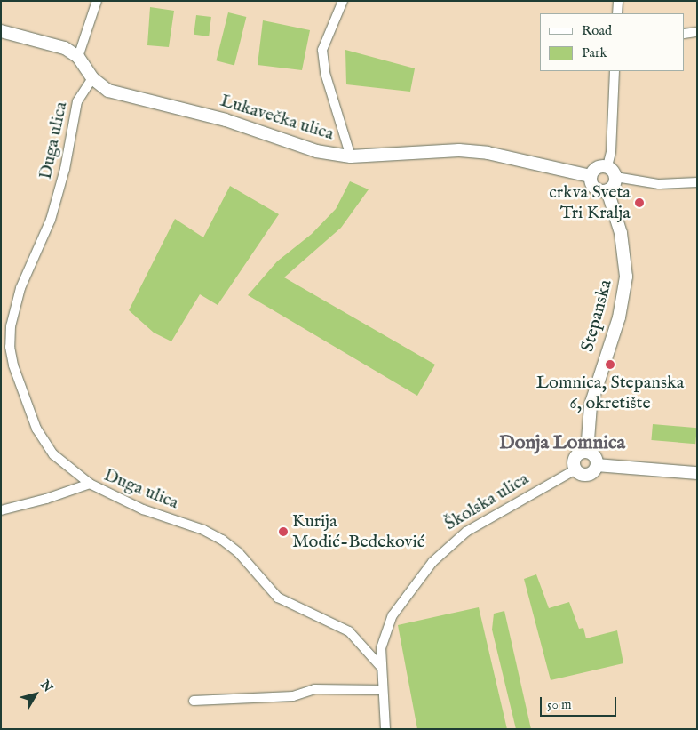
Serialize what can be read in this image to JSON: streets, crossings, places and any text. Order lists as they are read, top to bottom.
{
  "streets": {
    "street": [
      "Lukavečka ulica",
      "Duga ulica",
      "Stepanska",
      "Školska ulica"
    ]
  },
  "crossings": [
    ["Lukavečka ulica", "Duga ulica"],
    ["Lukavečka ulica", "Stepanska"],
    ["Duga ulica", "Školska ulica"],
    ["Stepanska", "Školska ulica"]
  ],
  "districts": ["Donja Lomnica"],
  "places": ["crkva Sveta Tri Kralja", "Lomnica, Stepanska 6, okretište", "Kurija Modić-Bedeković"],
  "legend": ["Road", "Park"],
  "scale_bar": "50 m",
  "north": "top right"
}
